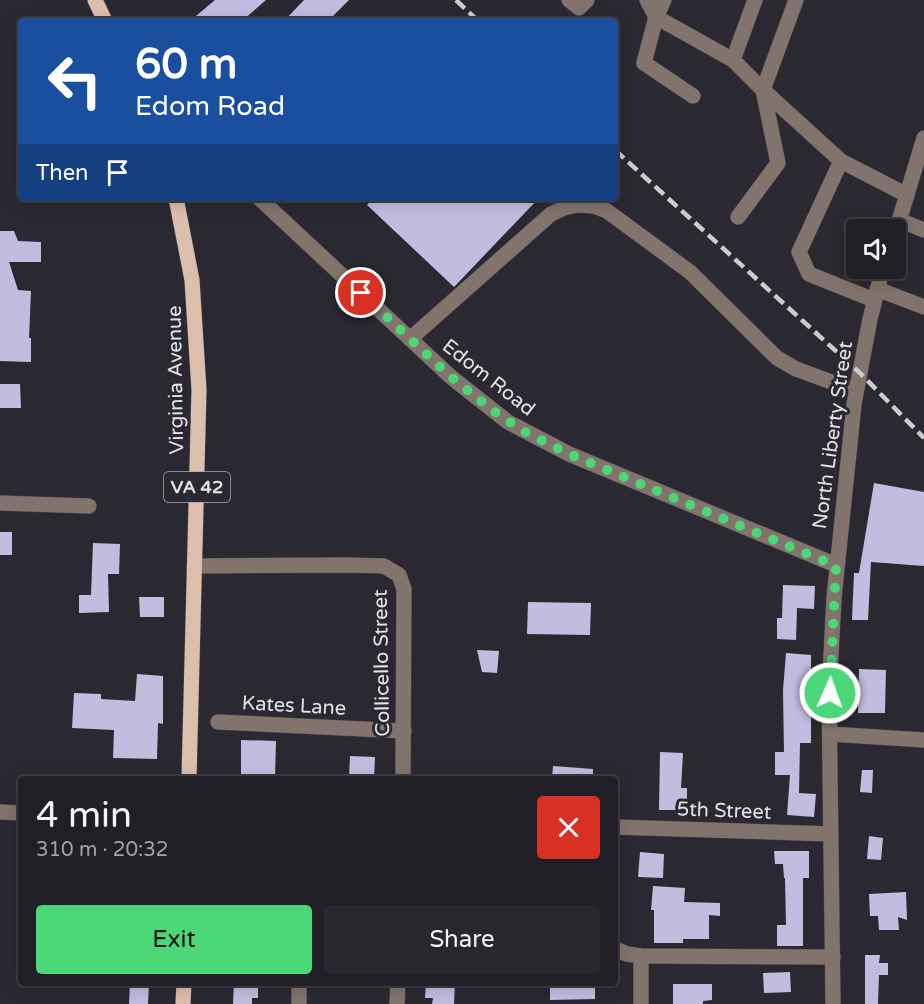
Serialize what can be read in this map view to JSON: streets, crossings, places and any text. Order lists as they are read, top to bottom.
{
  "streets": {
    "main road": ["Virginia Avenue", "VA 42"],
    "street": [
      "Edom Road",
      "North Liberty Street",
      "Collicello Street",
      "Kates Lane",
      "5th Street"
    ]
  },
  "crossings": [
    ["Edom Road", "North Liberty Street"],
    ["Virginia Avenue", "Collicello Street"],
    ["North Liberty Street", "5th Street"],
    ["Collicello Street", "Kates Lane"]
  ],
  "page": {
    "turn": ["60 m", "Edom Road"],
    "then": "Then",
    "heading": ["4 min", "310 m · 20:32"],
    "buttons": ["Exit", "Share"]
  }
}
